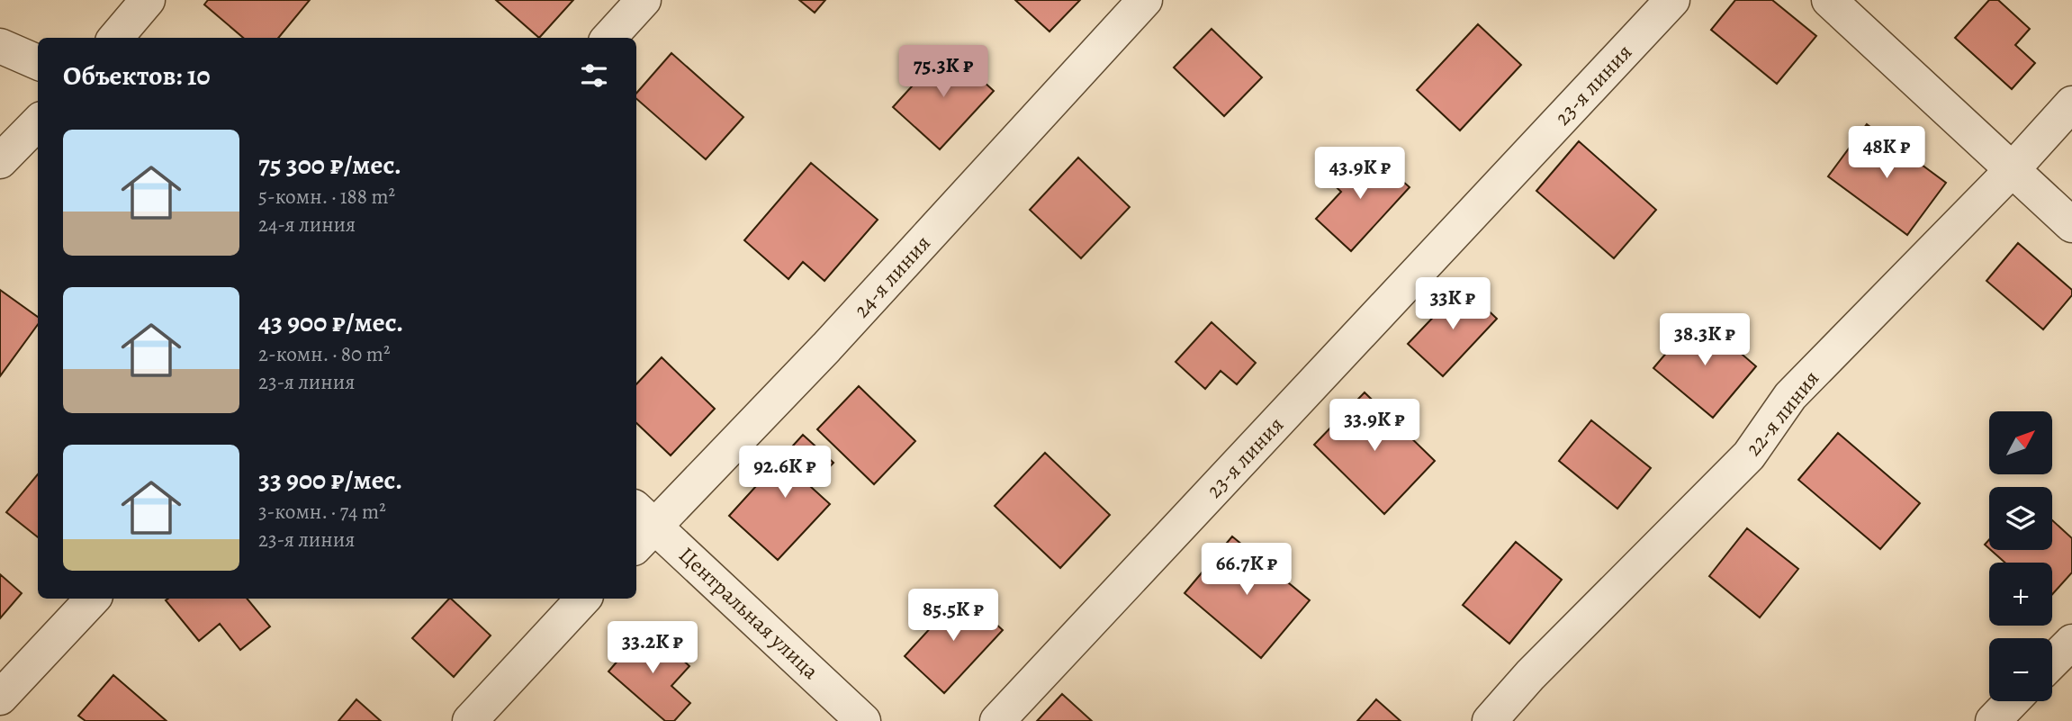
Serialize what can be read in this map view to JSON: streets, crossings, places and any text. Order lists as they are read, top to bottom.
{
  "streets": {
    "street": [
      "23-я линия",
      "24-я линия",
      "22-я линия",
      "Центральная улица"
    ]
  },
  "crossings": [
    ["24-я линия", "Центральная улица"]
  ],
  "north": "top right",
  "page": {
    "heading": "Объектов: 10",
    "price": [
      "75.3K ₽",
      "48K ₽",
      "43.9K ₽",
      "33K ₽",
      "38.3K ₽",
      "33.9K ₽",
      "92.6K ₽",
      "66.7K ₽",
      "85.5K ₽",
      "33.2K ₽"
    ],
    "list": [
      {
        "name": "75 300 ₽/мес.",
        "note": "5-комн. · 188 m² · 24-я линия"
      },
      {
        "name": "43 900 ₽/мес.",
        "note": "2-комн. · 80 m² · 23-я линия"
      },
      {
        "name": "33 900 ₽/мес.",
        "note": "3-комн. · 74 m² · 23-я линия"
      }
    ],
    "map_buttons": ["+", "−"]
  }
}
